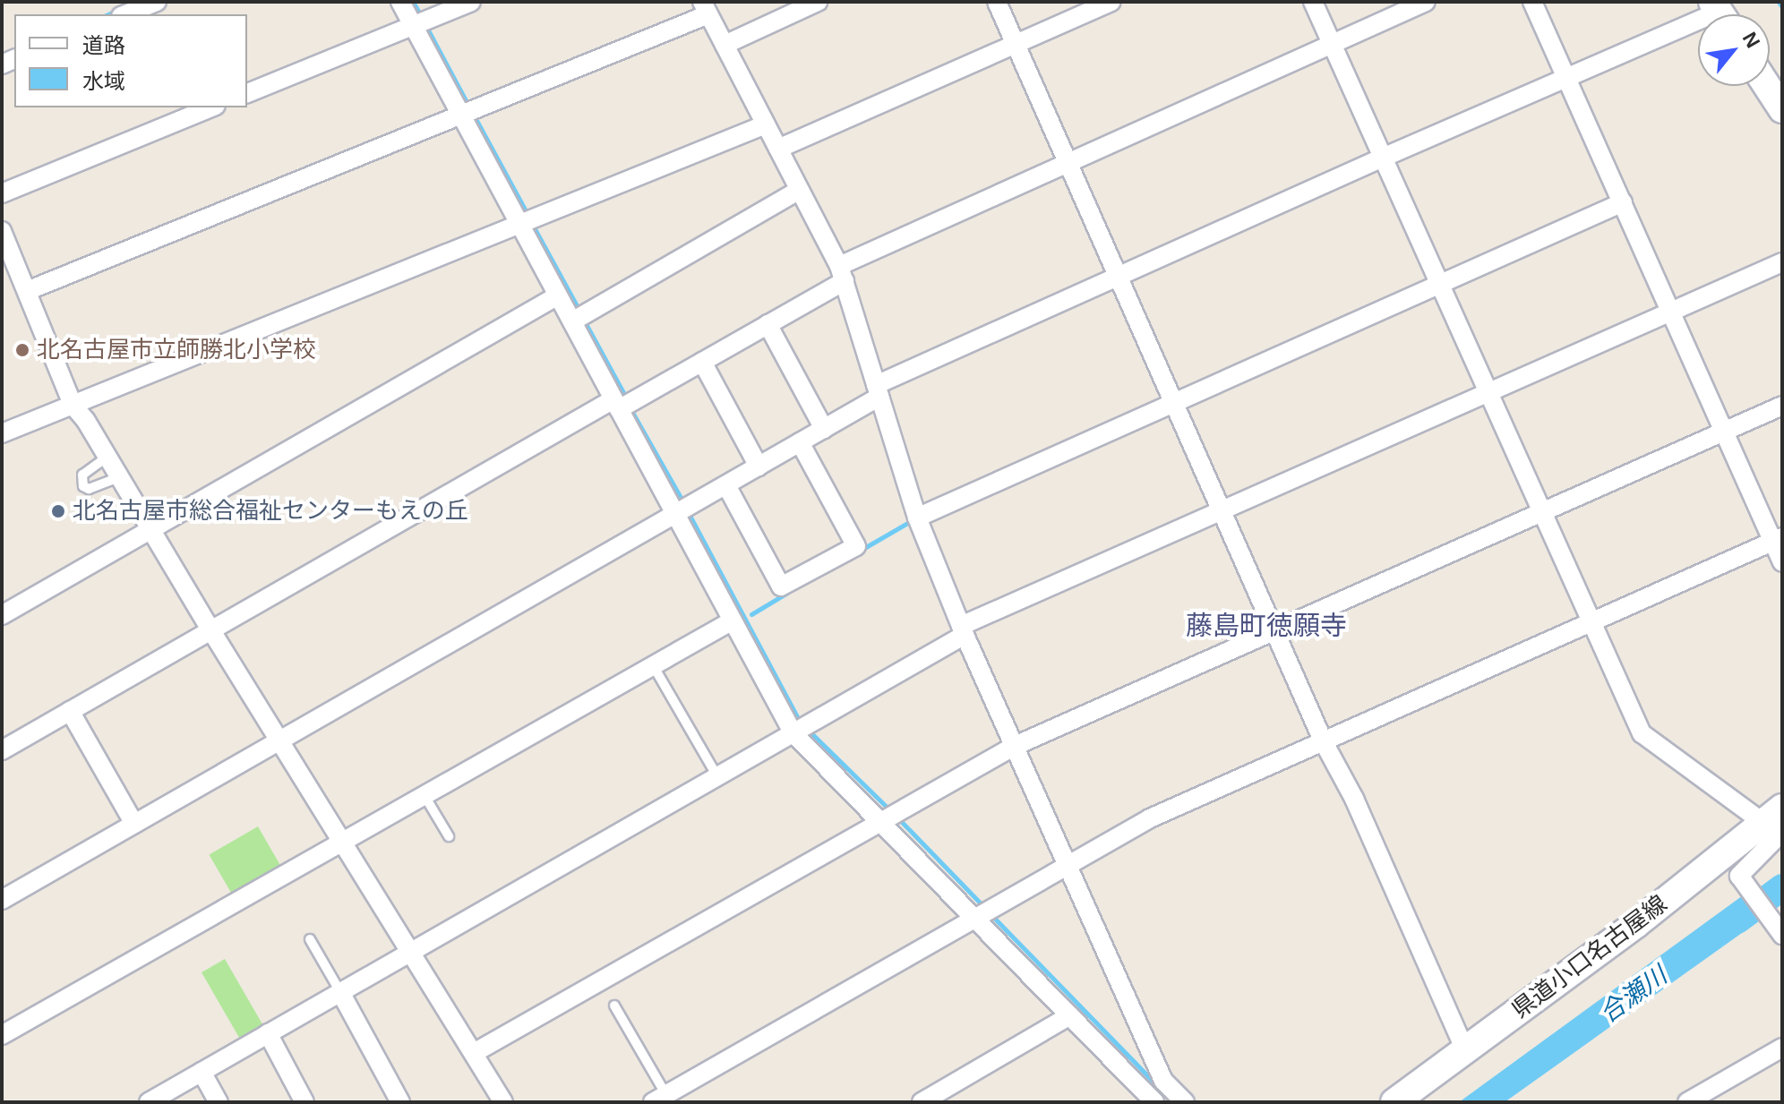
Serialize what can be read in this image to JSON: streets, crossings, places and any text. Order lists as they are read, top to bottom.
{
  "streets": {
    "main road": ["県道小口名古屋線"]
  },
  "districts": ["藤島町徳願寺"],
  "water": ["合瀬川"],
  "places": ["北名古屋市立師勝北小学校", "北名古屋市総合福祉センターもえの丘"],
  "legend": ["道路", "水域"],
  "north": "top right"
}
